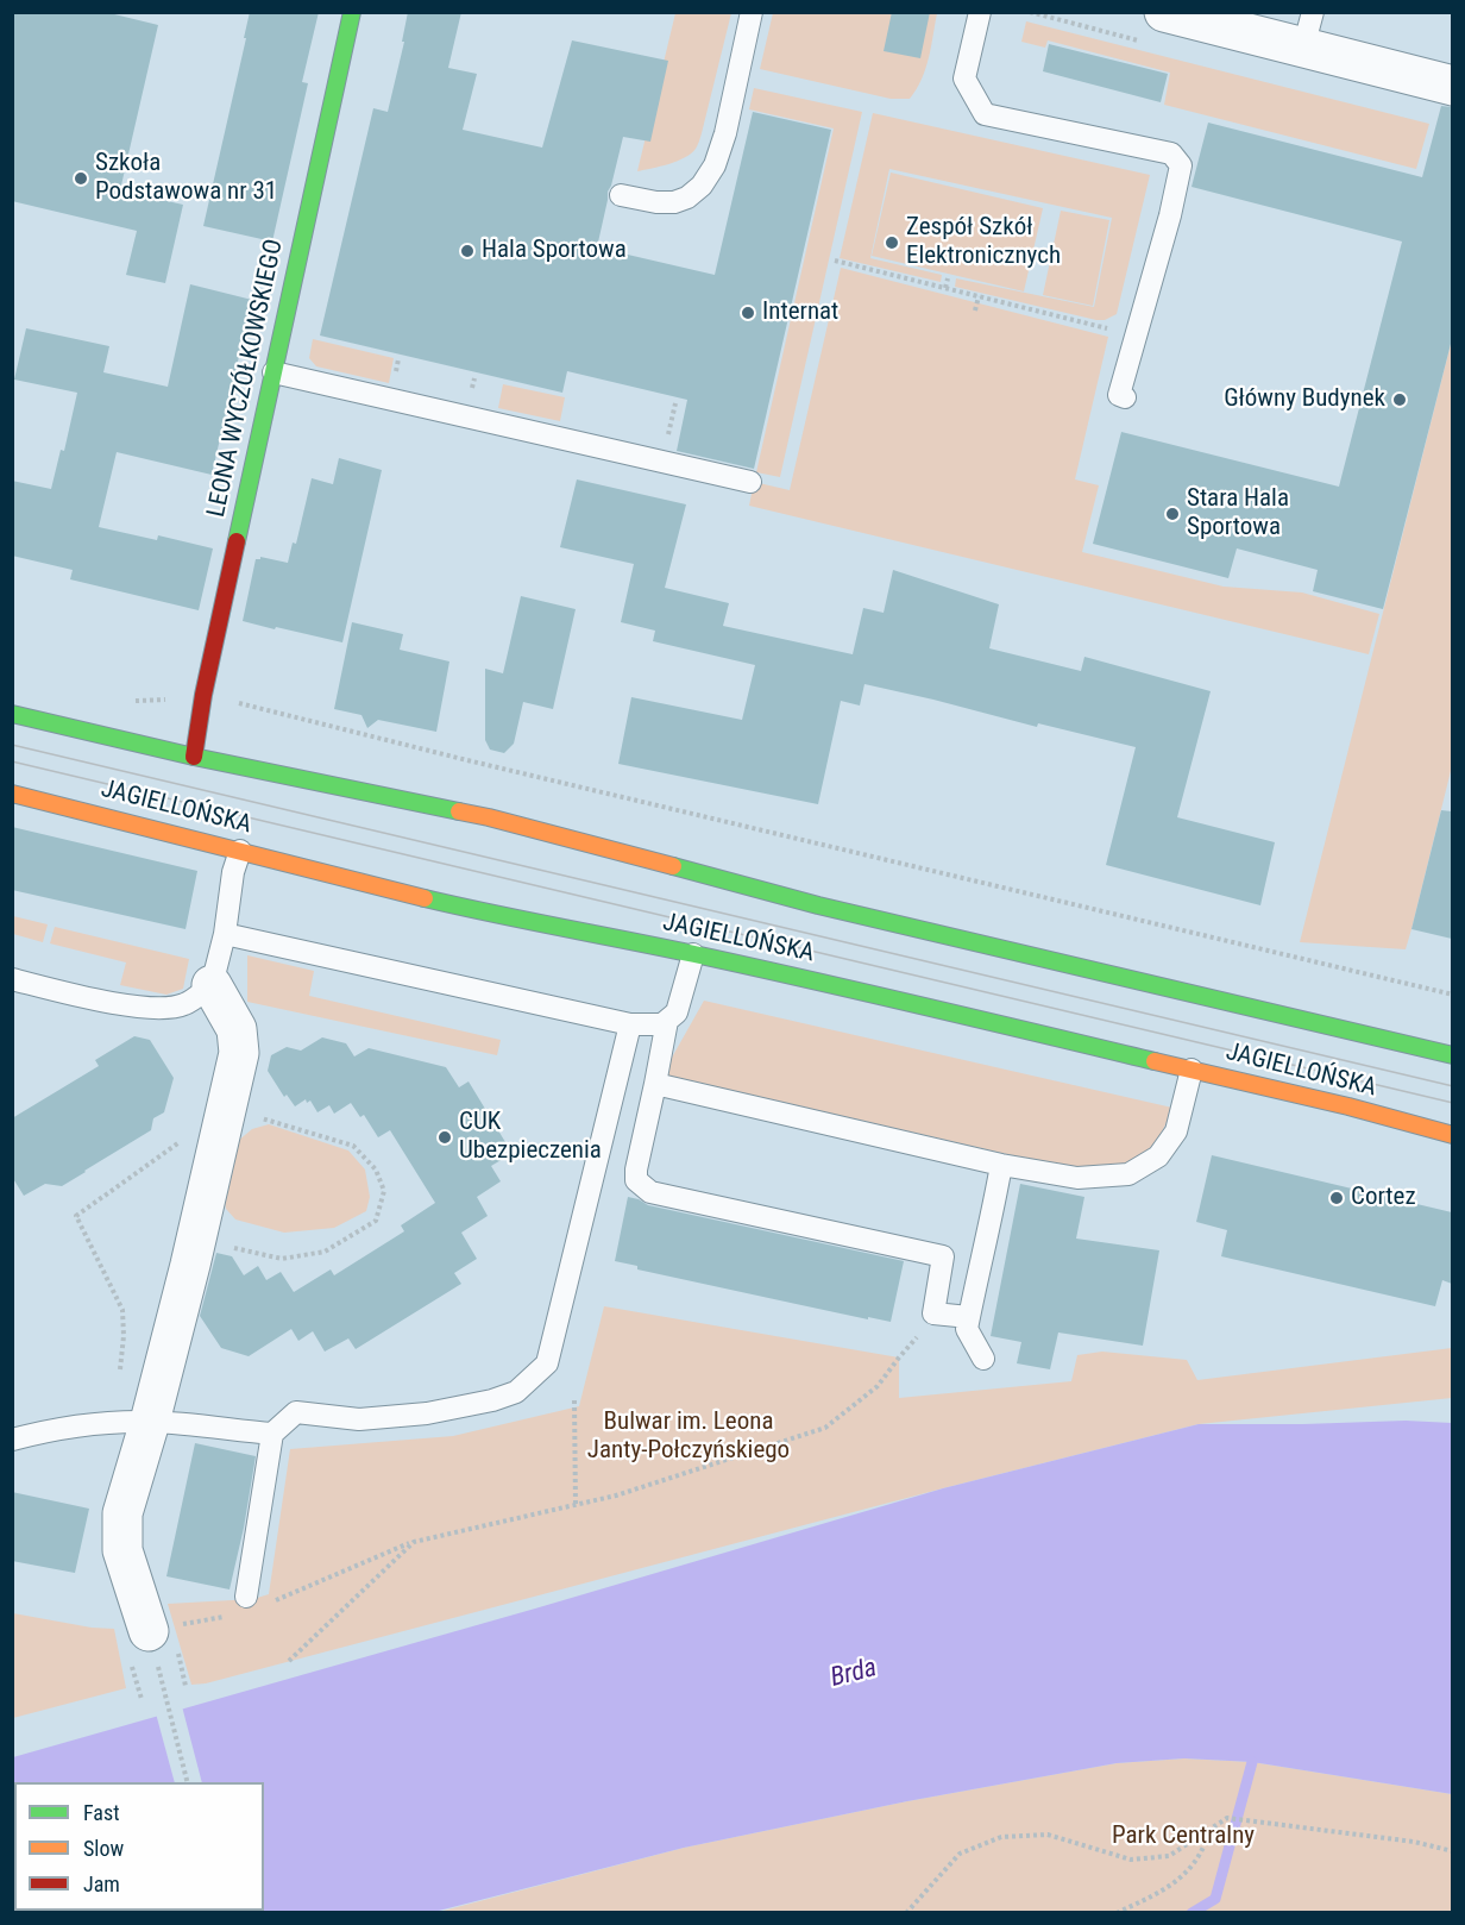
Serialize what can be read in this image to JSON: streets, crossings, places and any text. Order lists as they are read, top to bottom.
{
  "streets": {
    "main road": ["LEONA WYCZÓŁKOWSKIEGO", "JAGIELLOŃSKA"]
  },
  "crossings": [
    ["LEONA WYCZÓŁKOWSKIEGO", "JAGIELLOŃSKA"]
  ],
  "water": ["Brda"],
  "parks": ["Bulwar im. Leona Janty-Połczyńskiego", "Park Centralny"],
  "places": [
    "Szkoła Podstawowa nr 31",
    "Zespół Szkół Elektronicznych",
    "Hala Sportowa",
    "Internat",
    "Główny Budynek",
    "Stara Hala Sportowa",
    "CUK Ubezpieczenia",
    "Cortez"
  ],
  "legend": ["Fast", "Slow", "Jam"]
}
